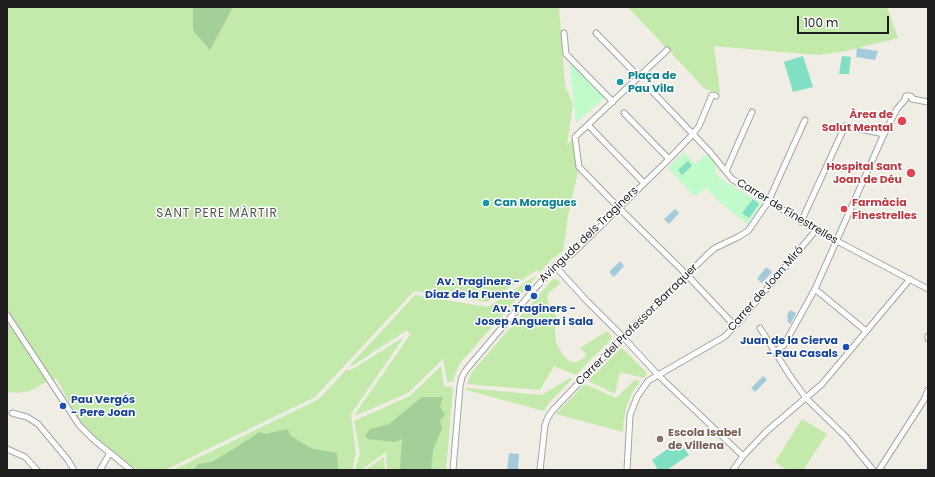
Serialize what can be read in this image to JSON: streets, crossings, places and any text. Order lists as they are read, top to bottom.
{
  "streets": {
    "street": [
      "Carrer de Finestrelles",
      "Avinguda dels Traginers",
      "Carrer de Joan Miró",
      "Carrer del Professor Barraquer"
    ]
  },
  "crossings": [
    ["Carrer de Finestrelles", "Avinguda dels Traginers"],
    ["Carrer de Finestrelles", "Carrer de Joan Miró"],
    ["Carrer de Finestrelles", "Carrer del Professor Barraquer"]
  ],
  "districts": ["SANT PERE MÀRTIR"],
  "places": [
    "Plaça de Pau Vila",
    "Àrea de Salut Mental",
    "Hospital Sant Joan de Déu",
    "Can Moragues",
    "Farmàcia Finestrelles",
    "Av. Traginers - Diaz de la Fuente",
    "Av. Traginers - Josep Anguera i Sala",
    "Juan de la Cierva - Pau Casals",
    "Pau Vergós - Pere Joan",
    "Escola Isabel de Villena"
  ],
  "scale_bar": "100 m"
}
